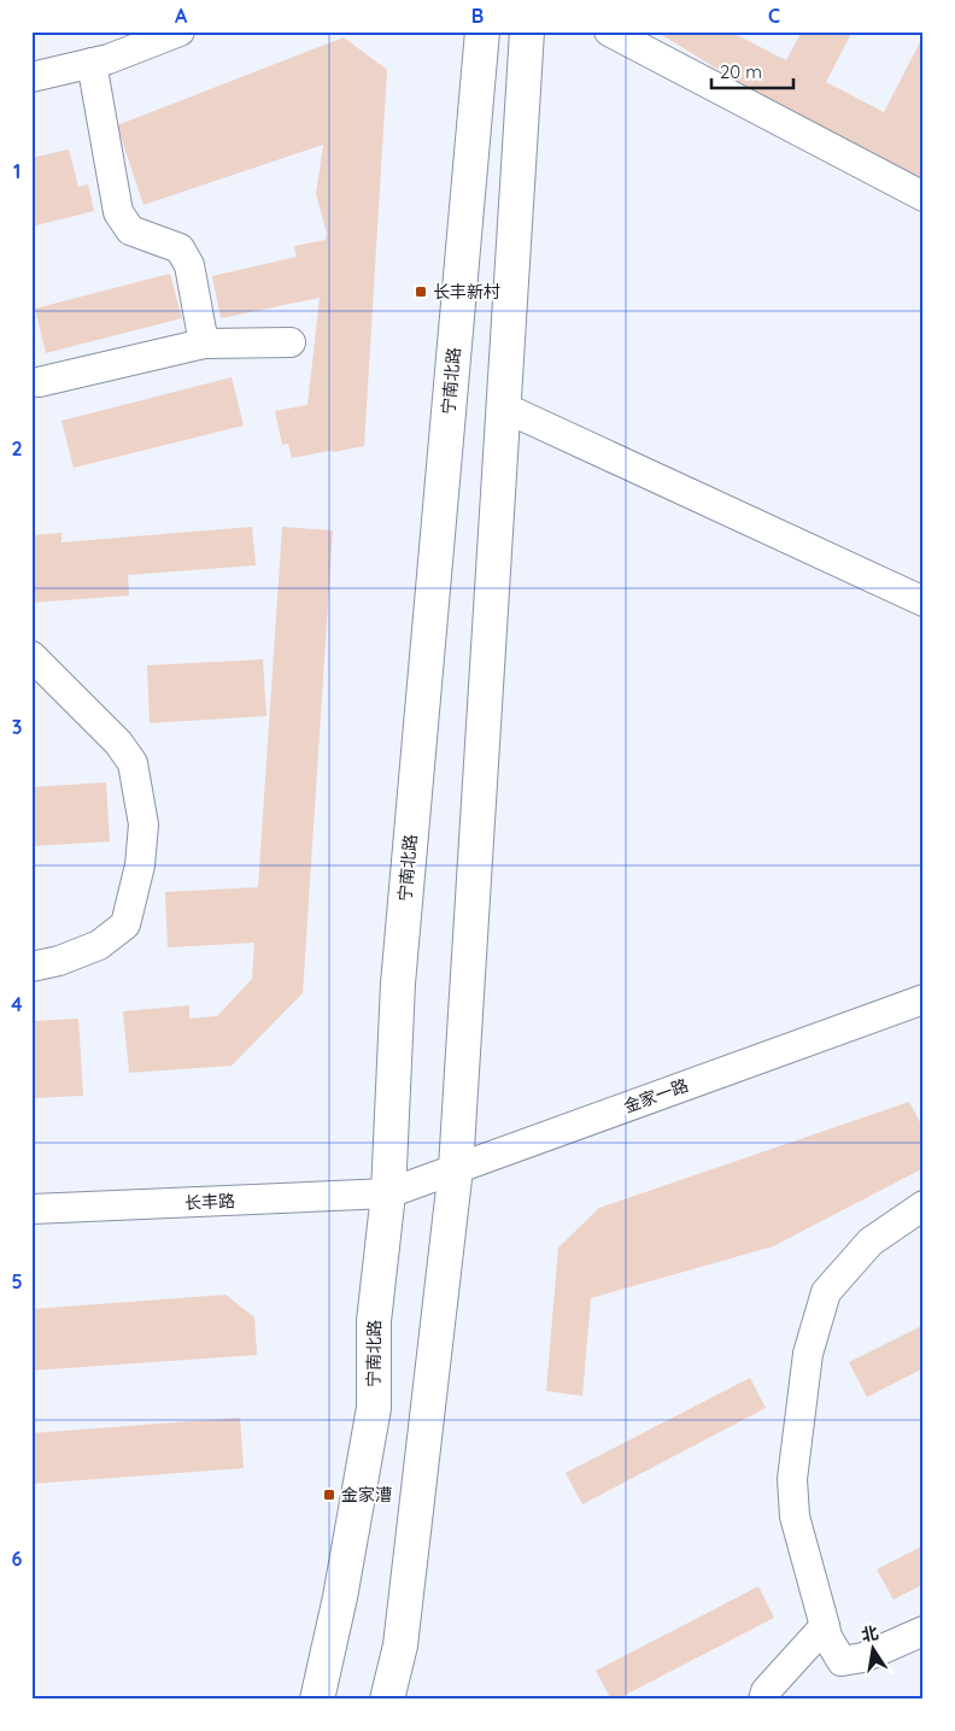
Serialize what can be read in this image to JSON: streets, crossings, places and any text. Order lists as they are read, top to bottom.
{
  "streets": {
    "main road": ["宁南北路"],
    "street": ["金家一路", "长丰路"]
  },
  "crossings": [
    ["宁南北路", "金家一路"],
    ["宁南北路", "长丰路"],
    ["金家一路", "长丰路"]
  ],
  "places": {
    "transit": ["长丰新村", "金家漕"]
  },
  "scale_bar": "20 m",
  "north": "top",
  "grid": {
    "columns": ["A", "B", "C"],
    "rows": [
      "1",
      "2",
      "3",
      "4",
      "5",
      "6"
    ]
  }
}
